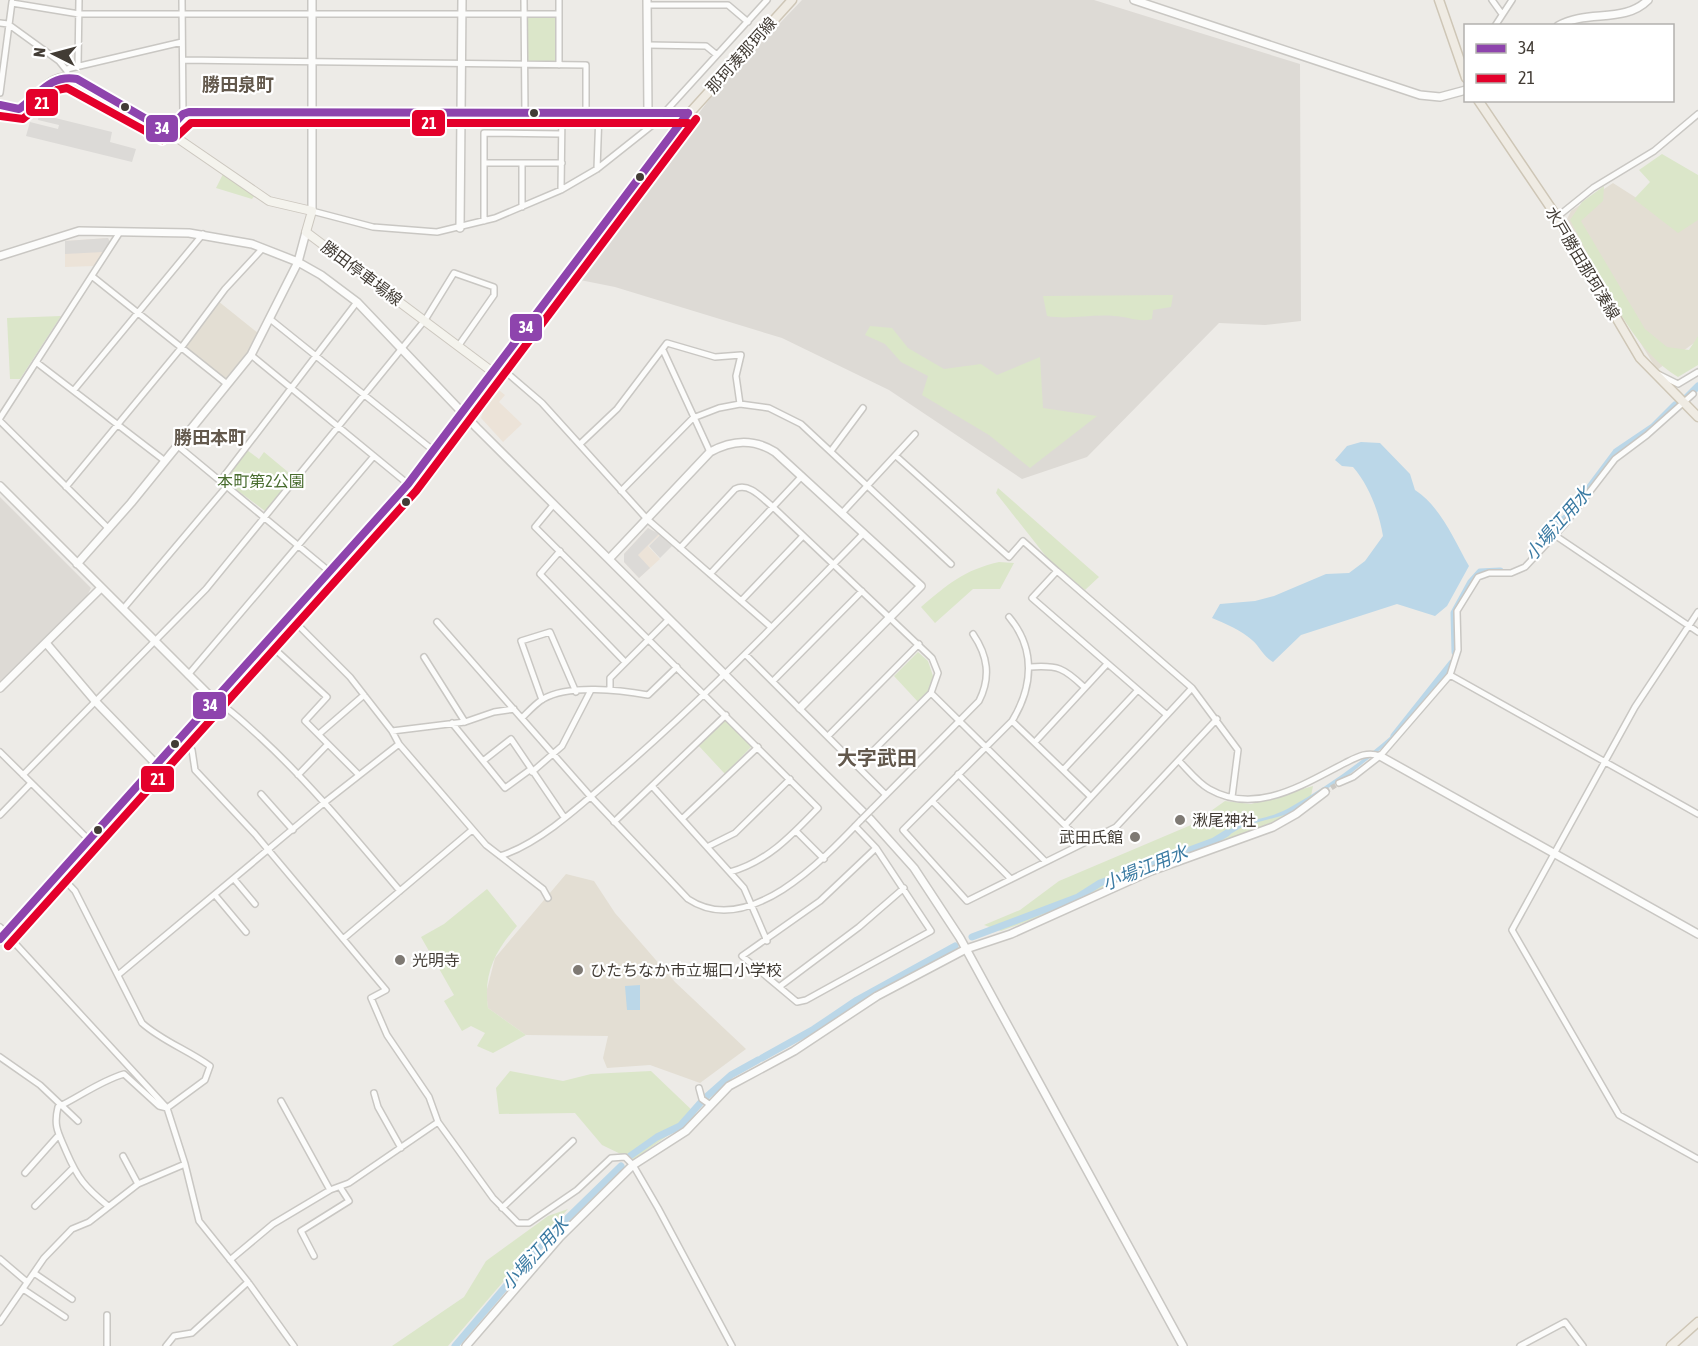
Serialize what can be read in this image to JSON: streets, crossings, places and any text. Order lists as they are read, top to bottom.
{
  "streets": {
    "main road": ["那珂湊那珂線", "水戸勝田那珂湊線", "勝田停車場線"]
  },
  "crossings": [
    ["那珂湊那珂線", "勝田停車場線"]
  ],
  "districts": ["勝田泉町", "勝田本町", "大字武田"],
  "water": ["小場江用水"],
  "parks": ["本町第2公園"],
  "places": [
    "湫尾神社",
    "武田氏館",
    "光明寺",
    "ひたちなか市立堀口小学校"
  ],
  "lines": ["transit line 34", "transit line 21"],
  "legend": ["34", "21"],
  "north": "left"
}
